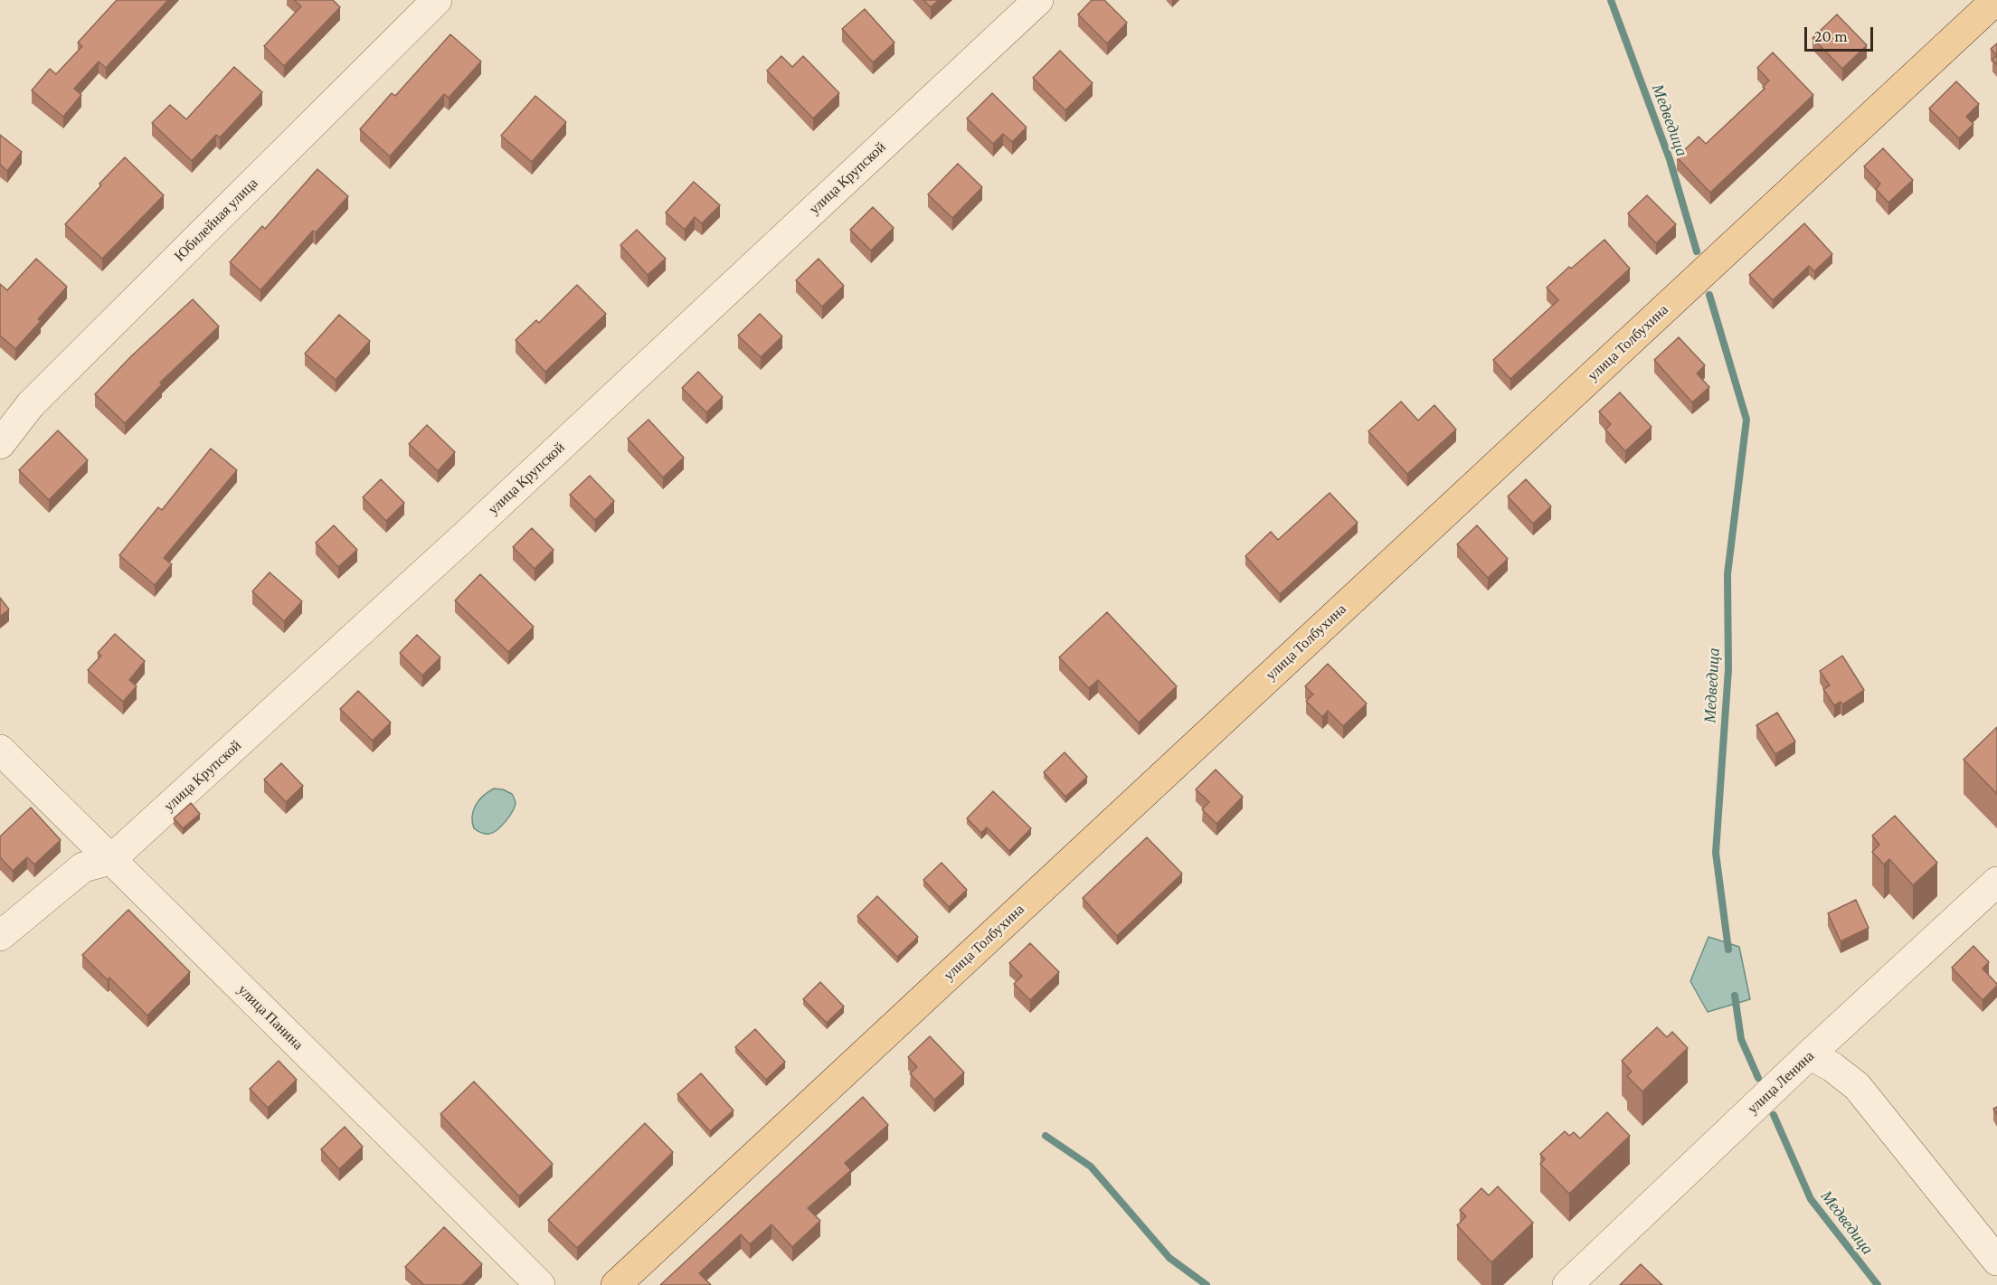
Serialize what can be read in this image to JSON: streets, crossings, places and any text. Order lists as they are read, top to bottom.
{
  "streets": {
    "main road": ["улица Толбухина"],
    "street": [
      "улица Крупской",
      "Юбилейная улица",
      "улица Панина",
      "улица Ленина"
    ]
  },
  "crossings": [
    ["улица Крупской", "улица Панина"]
  ],
  "water": ["Медведица"],
  "scale_bar": "20 m"
}
